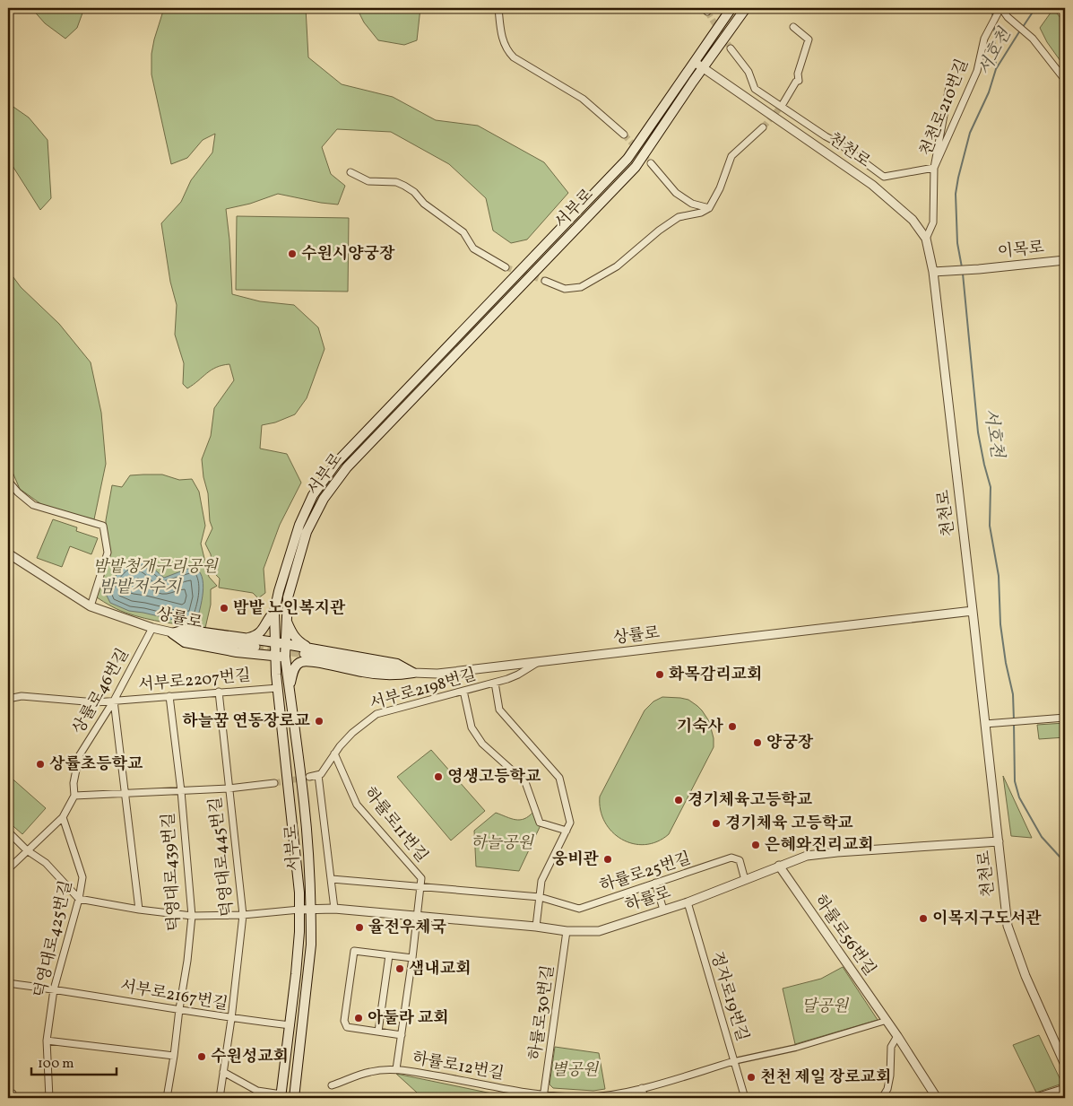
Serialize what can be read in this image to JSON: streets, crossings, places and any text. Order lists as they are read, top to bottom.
{
  "streets": {
    "main road": ["서부로"],
    "street": [
      "천천로210번길",
      "천천로",
      "이목로",
      "상률로",
      "서부로2207번길",
      "서부로2198번길",
      "상률로46번길",
      "하률로11번길",
      "덕영대로445번길",
      "덕영대로439번길",
      "하률로25번길",
      "하률로",
      "하률로56번길",
      "덕영대로425번길",
      "서부로2167번길",
      "정자로19번길",
      "하률로30번길",
      "하률로12번길"
    ]
  },
  "crossings": [
    ["천천로210번길", "천천로"],
    ["천천로", "서부로"],
    ["천천로", "이목로"],
    ["천천로", "상률로"],
    ["천천로", "하률로"],
    ["서부로", "서부로2207번길"],
    ["서부로", "덕영대로445번길"],
    ["서부로", "하률로"],
    ["서부로", "서부로2167번길"],
    ["상률로", "서부로2198번길"],
    ["상률로", "상률로46번길"],
    ["서부로2207번길", "상률로46번길"],
    ["서부로2207번길", "덕영대로445번길"],
    ["서부로2207번길", "덕영대로439번길"],
    ["서부로2198번길", "하률로11번길"],
    ["하률로11번길", "하률로25번길"],
    ["하률로11번길", "하률로"],
    ["하률로11번길", "하률로12번길"],
    ["덕영대로445번길", "서부로2167번길"],
    ["덕영대로439번길", "서부로2167번길"],
    ["하률로25번길", "하률로"],
    ["하률로", "하률로56번길"],
    ["하률로", "정자로19번길"],
    ["하률로", "하률로30번길"],
    ["하률로", "하률로12번길"],
    ["덕영대로425번길", "서부로2167번길"],
    ["정자로19번길", "하률로12번길"],
    ["하률로30번길", "하률로12번길"]
  ],
  "water": ["서호천", "밤밭저수지"],
  "parks": [
    "밤밭청개구리공원",
    "하늘공원",
    "달공원",
    "별공원"
  ],
  "places": [
    "수원시양궁장",
    "밤밭 노인복지관",
    "화목감리교회",
    "하늘꿈 연동장로교",
    "기숙사",
    "양궁장",
    "상률초등학교",
    "영생고등학교",
    "경기체육고등학교",
    "경기체육 고등학교",
    "은혜와진리교회",
    "웅비관",
    "이목지구도서관",
    "율전우체국",
    "샘내교회",
    "아둘라 교회",
    "수원성교회",
    "천천 제일 장로교회"
  ],
  "scale_bar": "100 m"
}
